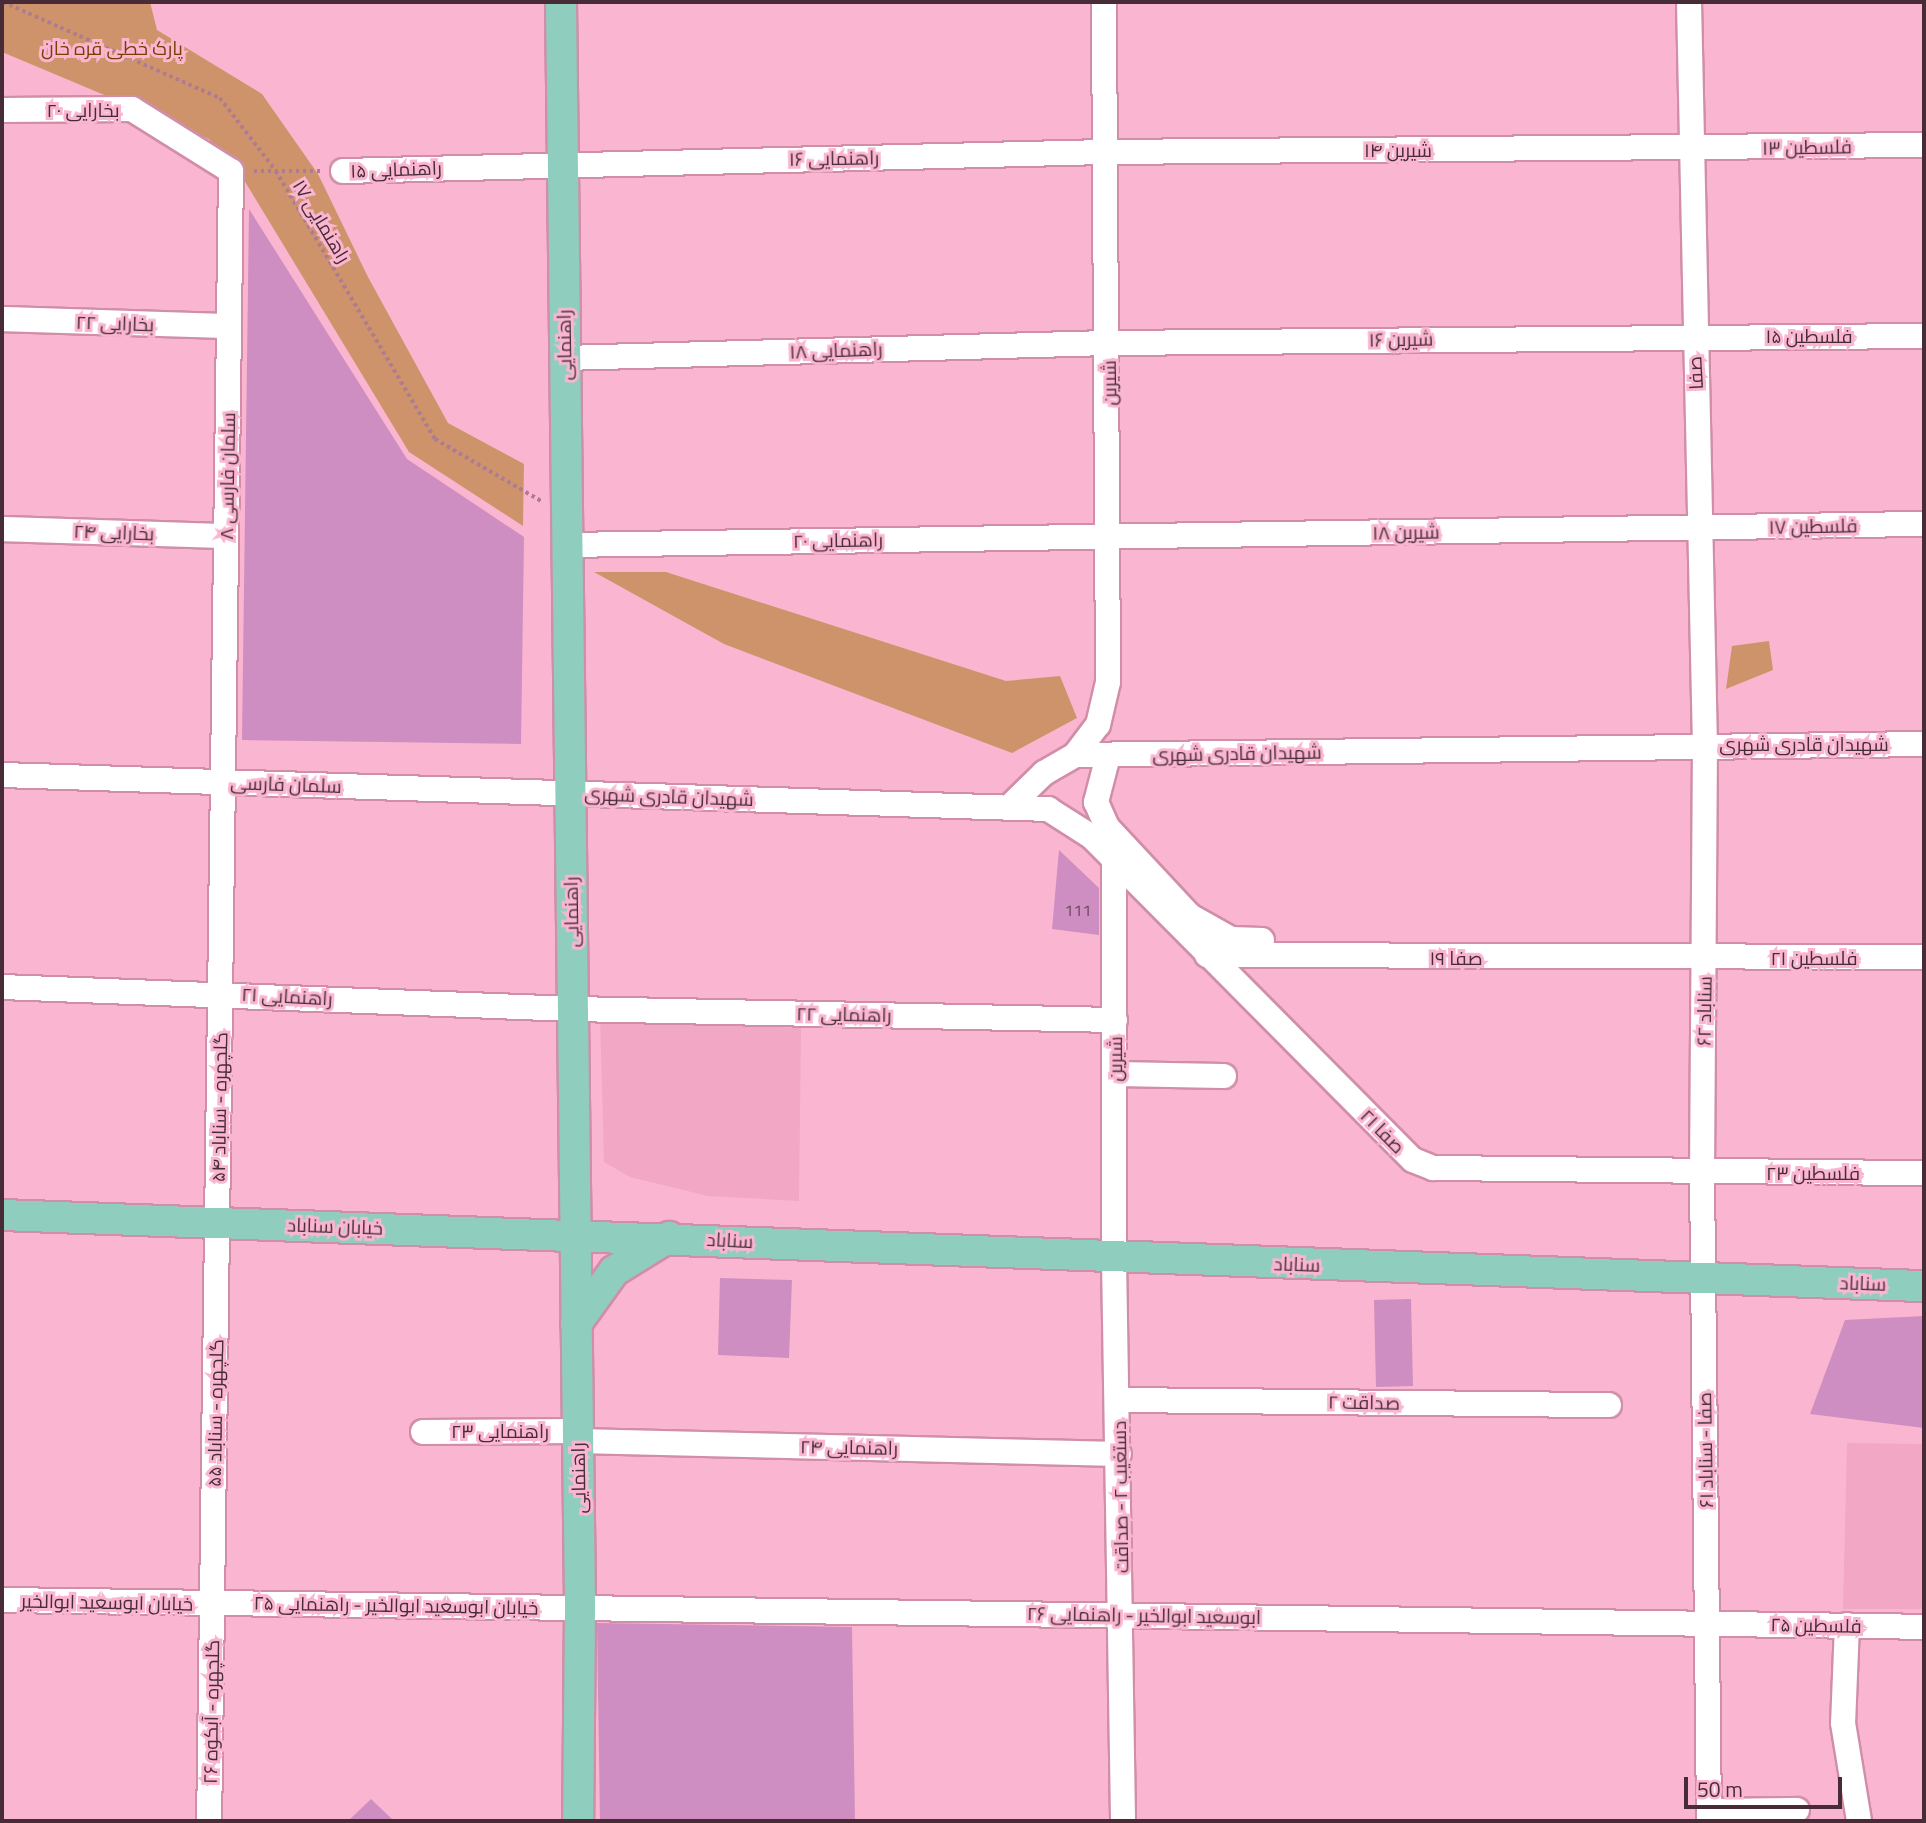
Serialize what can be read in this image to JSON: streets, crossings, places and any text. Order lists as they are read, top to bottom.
{
  "streets": {
    "main road": ["راهنمایی", "خیابان سناباد", "سناباد"],
    "street": [
      "بخارایی ۲۰",
      "فلسطین ۱۳",
      "شیرین ۱۴",
      "راهنمایی ۱۶",
      "راهنمایی ۱۵",
      "بخارایی ۲۲",
      "فلسطین ۱۵",
      "شیرین ۱۶",
      "راهنمایی ۱۸",
      "صفا",
      "شیرین",
      "سلمان فارسی ۸",
      "فلسطین ۱۷",
      "بخارایی ۲۴",
      "شیرین ۱۸",
      "راهنمایی ۲۰",
      "شهیدان قادری شهری",
      "سلمان فارسی",
      "صفا ۱۹",
      "فلسطین ۲۱",
      "راهنمایی ۲۱",
      "سناباد ۶۲",
      "راهنمایی ۲۲",
      "گلچهره - سناباد ۵۴",
      "صفا ۲۱",
      "فلسطین ۲۳",
      "صداقت ۲",
      "گلچهره - سناباد ۵۵",
      "راهنمایی ۲۳",
      "راهنمایی ۲۴",
      "صفا - سناباد ۶۱",
      "دستغیب ۲ - صداقت",
      "خیابان ابوسعید ابوالخیر",
      "خیابان ابوسعید ابوالخیر - راهنمایی ۲۵",
      "ابوسعید ابوالخیر - راهنمایی ۲۶",
      "فلسطین ۲۵",
      "گلچهره - آبکوه ۲۶"
    ],
    "path": ["راهنمایی ۱۷"]
  },
  "crossings": [
    ["بخارایی ۲۰", "راهنمایی ۱۵"],
    ["بخارایی ۲۰", "سلمان فارسی ۸"],
    ["فلسطین ۱۳", "شیرین ۱۴"],
    ["فلسطین ۱۳", "صفا"],
    ["شیرین ۱۴", "راهنمایی ۱۶"],
    ["شیرین ۱۴", "صفا"],
    ["شیرین ۱۴", "شیرین"],
    ["راهنمایی ۱۶", "راهنمایی ۱۵"],
    ["راهنمایی ۱۶", "راهنمایی"],
    ["راهنمایی ۱۶", "شیرین"],
    ["راهنمایی ۱۵", "راهنمایی ۱۷"],
    ["راهنمایی ۱۵", "راهنمایی"],
    ["راهنمایی ۱۵", "سلمان فارسی ۸"],
    ["راهنمایی ۱۷", "راهنمایی"],
    ["بخارایی ۲۲", "سلمان فارسی ۸"],
    ["فلسطین ۱۵", "شیرین ۱۶"],
    ["فلسطین ۱۵", "صفا"],
    ["شیرین ۱۶", "راهنمایی ۱۸"],
    ["شیرین ۱۶", "صفا"],
    ["شیرین ۱۶", "شیرین"],
    ["راهنمایی", "راهنمایی ۱۸"],
    ["راهنمایی", "راهنمایی ۲۰"],
    ["راهنمایی", "شهیدان قادری شهری"],
    ["راهنمایی", "سلمان فارسی"],
    ["راهنمایی", "راهنمایی ۲۱"],
    ["راهنمایی", "راهنمایی ۲۲"],
    ["راهنمایی", "خیابان سناباد"],
    ["راهنمایی", "راهنمایی ۲۳"],
    ["راهنمایی", "راهنمایی ۲۴"],
    ["راهنمایی", "خیابان ابوسعید ابوالخیر - راهنمایی ۲۵"],
    ["راهنمایی", "ابوسعید ابوالخیر - راهنمایی ۲۶"],
    ["راهنمایی ۱۸", "شیرین"],
    ["صفا", "فلسطین ۱۷"],
    ["صفا", "شیرین ۱۸"],
    ["صفا", "شهیدان قادری شهری"],
    ["صفا", "سناباد ۶۲"],
    ["شیرین", "شیرین ۱۸"],
    ["شیرین", "راهنمایی ۲۰"],
    ["شیرین", "شهیدان قادری شهری"],
    ["شیرین", "راهنمایی ۲۲"],
    ["شیرین", "صفا ۲۱"],
    ["شیرین", "سناباد"],
    ["شیرین", "دستغیب ۲ - صداقت"],
    ["سلمان فارسی ۸", "بخارایی ۲۴"],
    ["سلمان فارسی ۸", "سلمان فارسی"],
    ["سلمان فارسی ۸", "گلچهره - سناباد ۵۴"],
    ["فلسطین ۱۷", "شیرین ۱۸"],
    ["شیرین ۱۸", "راهنمایی ۲۰"],
    ["شهیدان قادری شهری", "سلمان فارسی"],
    ["شهیدان قادری شهری", "سناباد ۶۲"],
    ["شهیدان قادری شهری", "صفا ۲۱"],
    ["سلمان فارسی", "گلچهره - سناباد ۵۴"],
    ["صفا ۱۹", "فلسطین ۲۱"],
    ["صفا ۱۹", "سناباد ۶۲"],
    ["صفا ۱۹", "صفا ۲۱"],
    ["فلسطین ۲۱", "سناباد ۶۲"],
    ["راهنمایی ۲۱", "راهنمایی ۲۲"],
    ["راهنمایی ۲۱", "گلچهره - سناباد ۵۴"],
    ["سناباد ۶۲", "صفا ۲۱"],
    ["سناباد ۶۲", "فلسطین ۲۳"],
    ["سناباد ۶۲", "سناباد"],
    ["سناباد ۶۲", "صفا - سناباد ۶۱"],
    ["گلچهره - سناباد ۵۴", "خیابان سناباد"],
    ["گلچهره - سناباد ۵۴", "گلچهره - سناباد ۵۵"],
    ["صفا ۲۱", "فلسطین ۲۳"],
    ["خیابان سناباد", "سناباد"],
    ["خیابان سناباد", "گلچهره - سناباد ۵۵"],
    ["سناباد", "صفا - سناباد ۶۱"],
    ["سناباد", "دستغیب ۲ - صداقت"],
    ["صداقت ۲", "دستغیب ۲ - صداقت"],
    ["گلچهره - سناباد ۵۵", "خیابان ابوسعید ابوالخیر"],
    ["گلچهره - سناباد ۵۵", "خیابان ابوسعید ابوالخیر - راهنمایی ۲۵"],
    ["گلچهره - سناباد ۵۵", "گلچهره - آبکوه ۲۶"],
    ["راهنمایی ۲۳", "راهنمایی ۲۴"],
    ["راهنمایی ۲۴", "دستغیب ۲ - صداقت"],
    ["صفا - سناباد ۶۱", "ابوسعید ابوالخیر - راهنمایی ۲۶"],
    ["صفا - سناباد ۶۱", "فلسطین ۲۵"],
    ["دستغیب ۲ - صداقت", "ابوسعید ابوالخیر - راهنمایی ۲۶"],
    ["خیابان ابوسعید ابوالخیر", "خیابان ابوسعید ابوالخیر - راهنمایی ۲۵"],
    ["خیابان ابوسعید ابوالخیر", "گلچهره - آبکوه ۲۶"],
    ["خیابان ابوسعید ابوالخیر - راهنمایی ۲۵", "ابوسعید ابوالخیر - راهنمایی ۲۶"],
    ["خیابان ابوسعید ابوالخیر - راهنمایی ۲۵", "گلچهره - آبکوه ۲۶"],
    ["ابوسعید ابوالخیر - راهنمایی ۲۶", "فلسطین ۲۵"]
  ],
  "parks": ["پارک خطی قره خان"],
  "house_numbers": ["111"],
  "scale_bar": "50 m"
}
